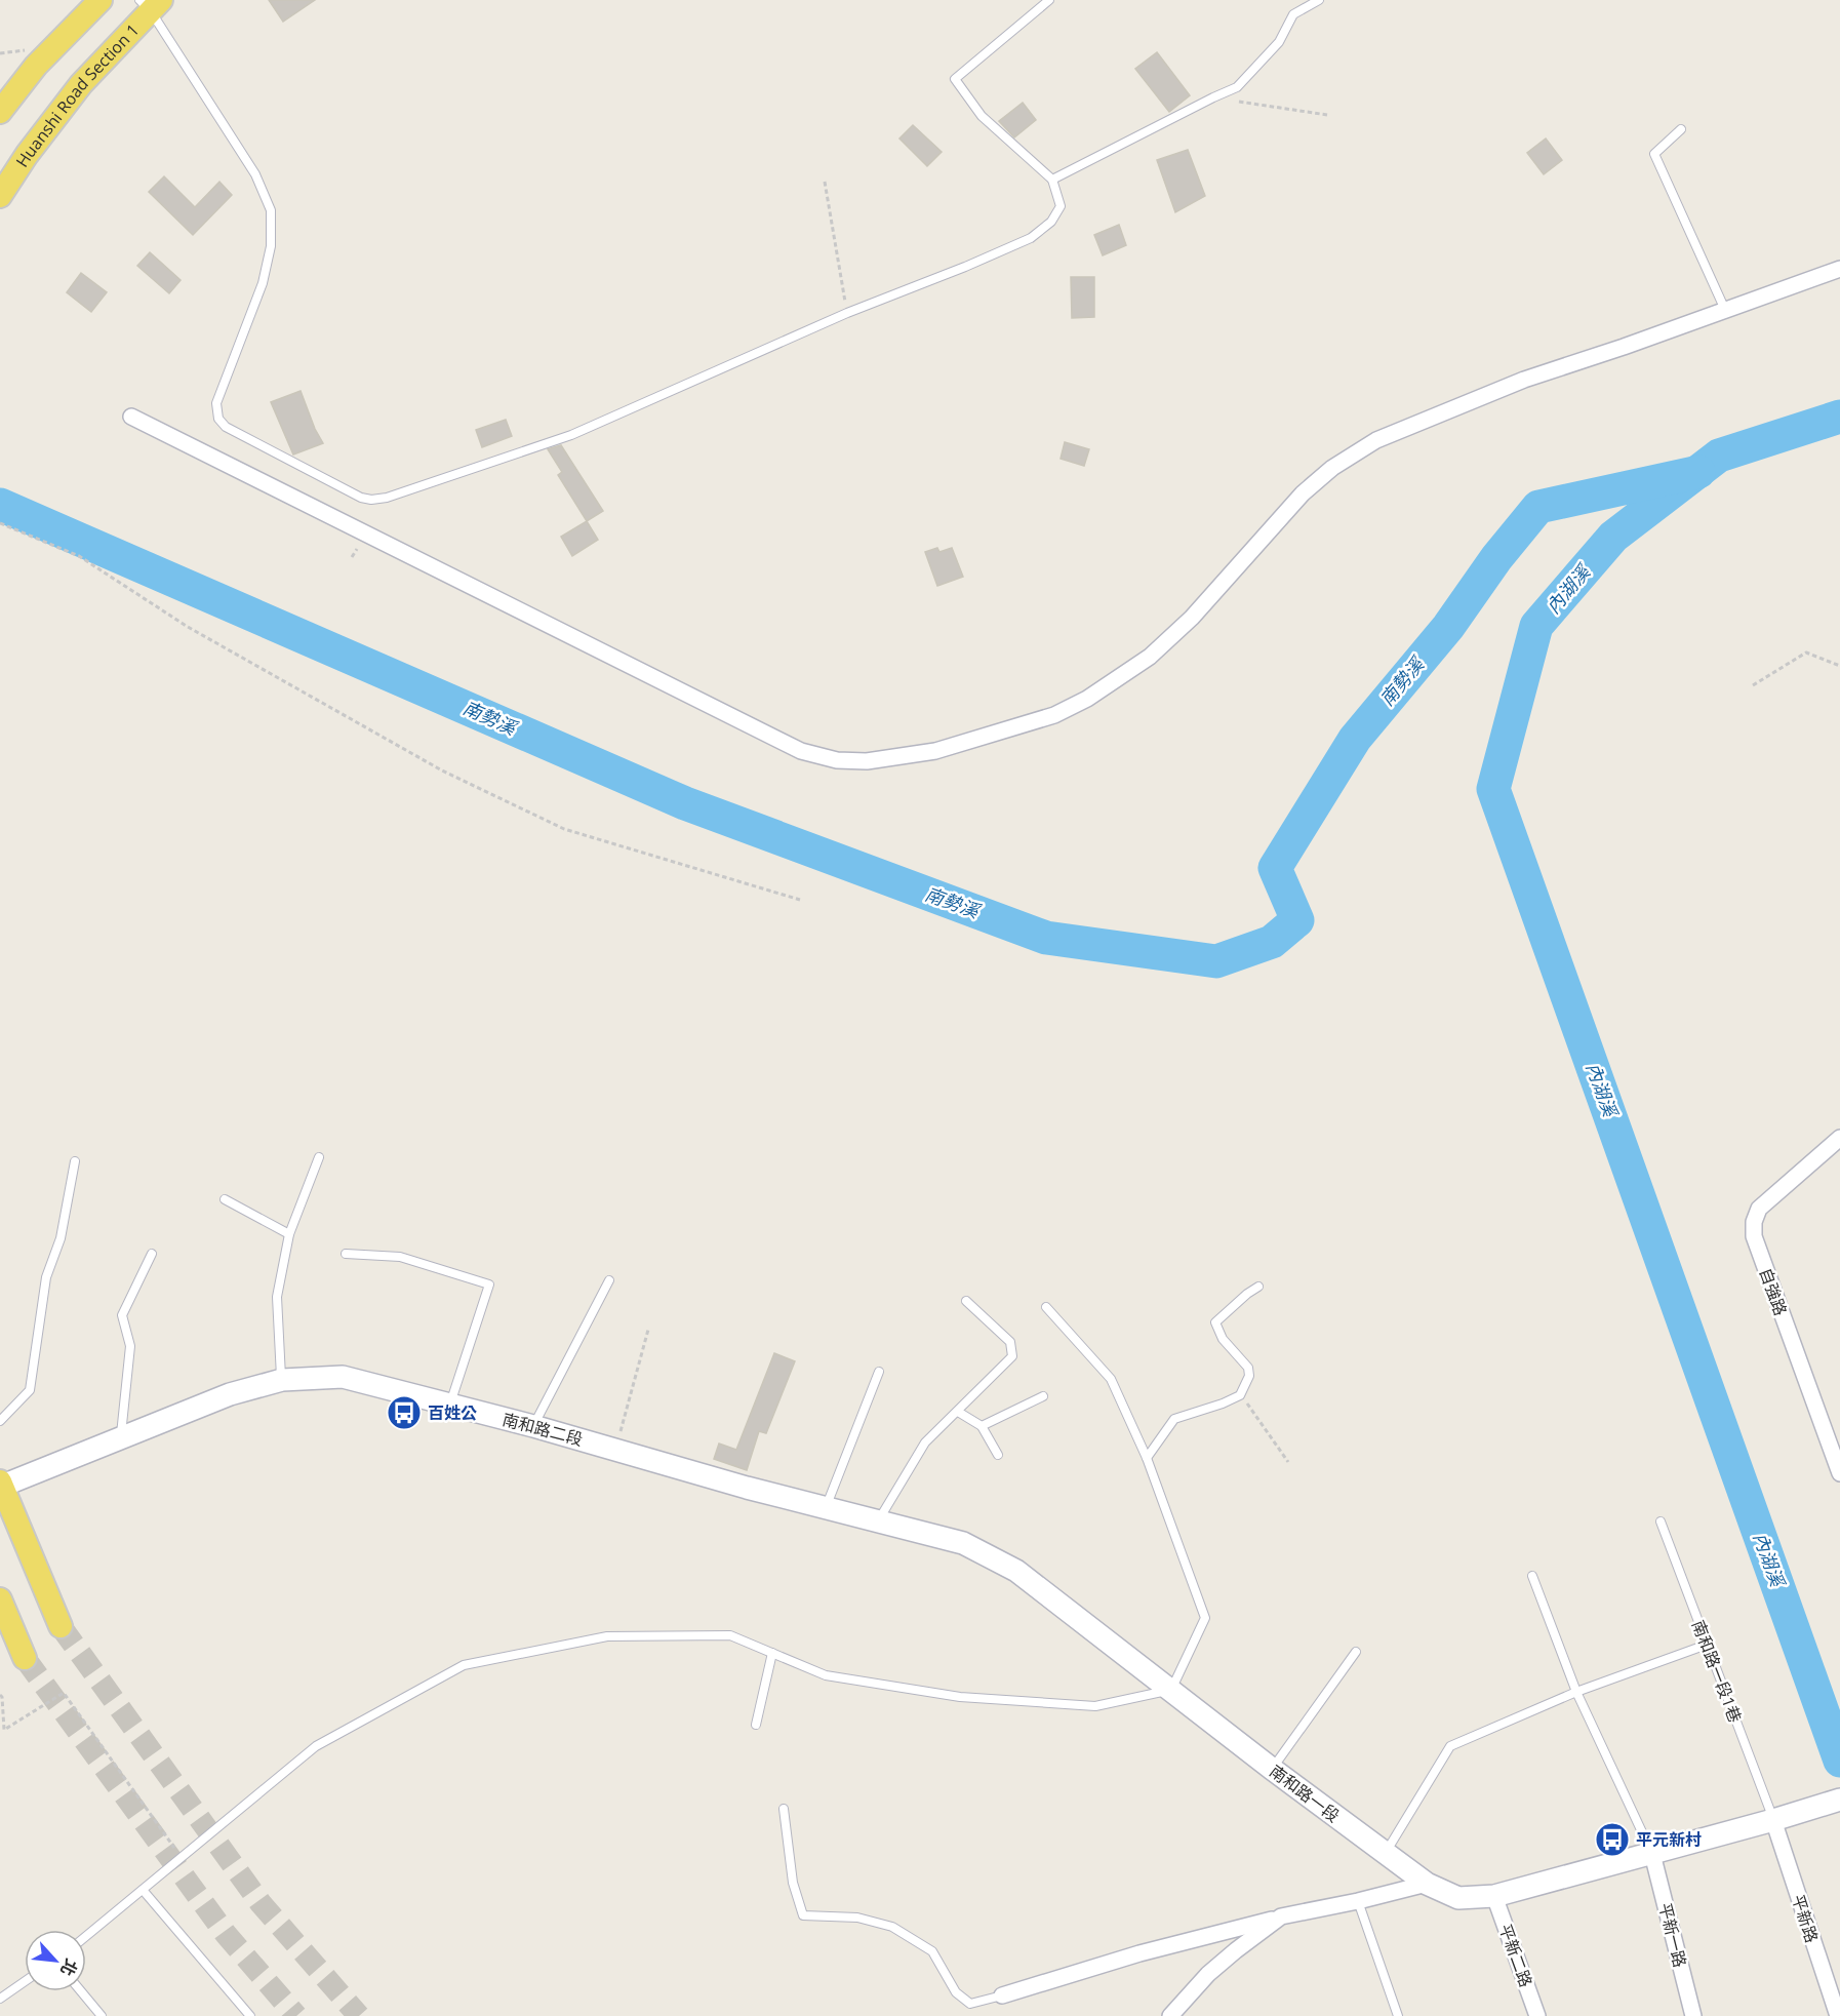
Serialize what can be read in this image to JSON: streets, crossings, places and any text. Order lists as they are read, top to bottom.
{
  "streets": {
    "main road": ["Huanshi Road Section 1", "南和路二段", "南和路一段"],
    "street": [
      "自強路",
      "平新路",
      "平新一路",
      "平新二路"
    ],
    "lane": ["南和路一段1巷"]
  },
  "crossings": [
    ["南和路二段", "南和路一段"],
    ["南和路一段1巷", "南和路一段"],
    ["南和路一段1巷", "平新路"],
    ["南和路一段", "平新路"],
    ["南和路一段", "平新一路"],
    ["南和路一段", "平新二路"]
  ],
  "water": ["內湖溪", "南勢溪"],
  "places": {
    "bus stop": ["百姓公", "平元新村"]
  },
  "north": "bottom right"
}
